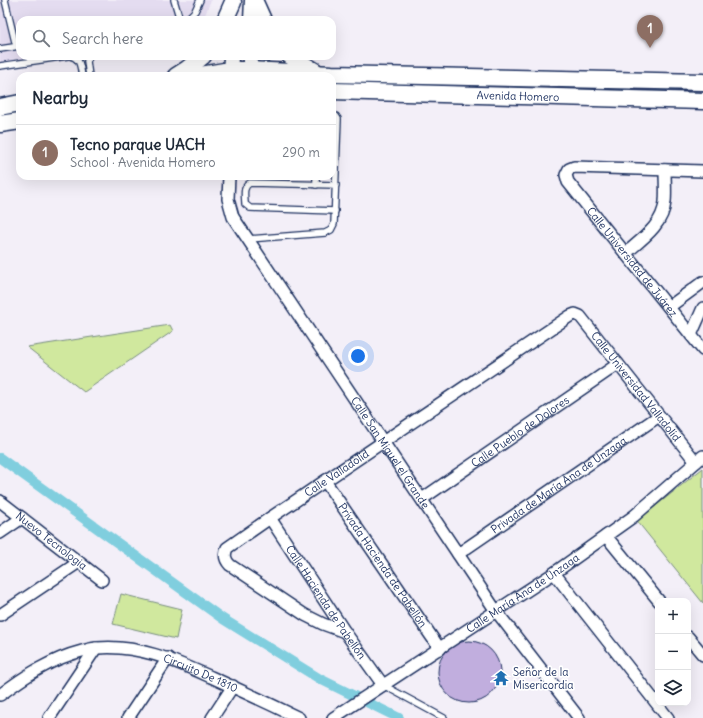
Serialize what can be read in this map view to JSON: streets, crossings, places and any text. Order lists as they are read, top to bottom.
{
  "streets": {
    "main road": ["Avenida Homero"],
    "street": [
      "Calle Universidad de Juárez",
      "Calle Universidad Valladolid",
      "Calle Pueblo de Dolores",
      "Calle San Miguel el Grande",
      "Calle Valladolid",
      "Privada de María Ana de Unzaga",
      "Nuevo Tecnologia",
      "Privada Hacienda de Pabellón",
      "Calle María Ana de Unzaga",
      "Calle Hacienda de Pabellón",
      "Circuito De 1810"
    ]
  },
  "crossings": [
    ["Calle Universidad Valladolid", "Calle Pueblo de Dolores"],
    ["Calle Universidad Valladolid", "Calle Valladolid"],
    ["Calle Universidad Valladolid", "Privada de María Ana de Unzaga"],
    ["Calle Universidad Valladolid", "Calle María Ana de Unzaga"],
    ["Calle Pueblo de Dolores", "Calle San Miguel el Grande"],
    ["Calle San Miguel el Grande", "Calle Valladolid"],
    ["Calle San Miguel el Grande", "Privada de María Ana de Unzaga"],
    ["Calle San Miguel el Grande", "Calle María Ana de Unzaga"],
    ["Calle Valladolid", "Privada Hacienda de Pabellón"],
    ["Calle Valladolid", "Calle Hacienda de Pabellón"],
    ["Privada Hacienda de Pabellón", "Calle María Ana de Unzaga"],
    ["Calle María Ana de Unzaga", "Calle Hacienda de Pabellón"]
  ],
  "places": {
    "temple": ["Señor de la Misericordia"]
  },
  "page": {
    "pins": "1",
    "search": "Search here",
    "heading": "Nearby",
    "list": [
      {
        "mark": "1",
        "name": "Tecno parque UACH",
        "note": "School · Avenida Homero",
        "value": "290 m"
      }
    ],
    "map_buttons": ["+", "−"]
  }
}
